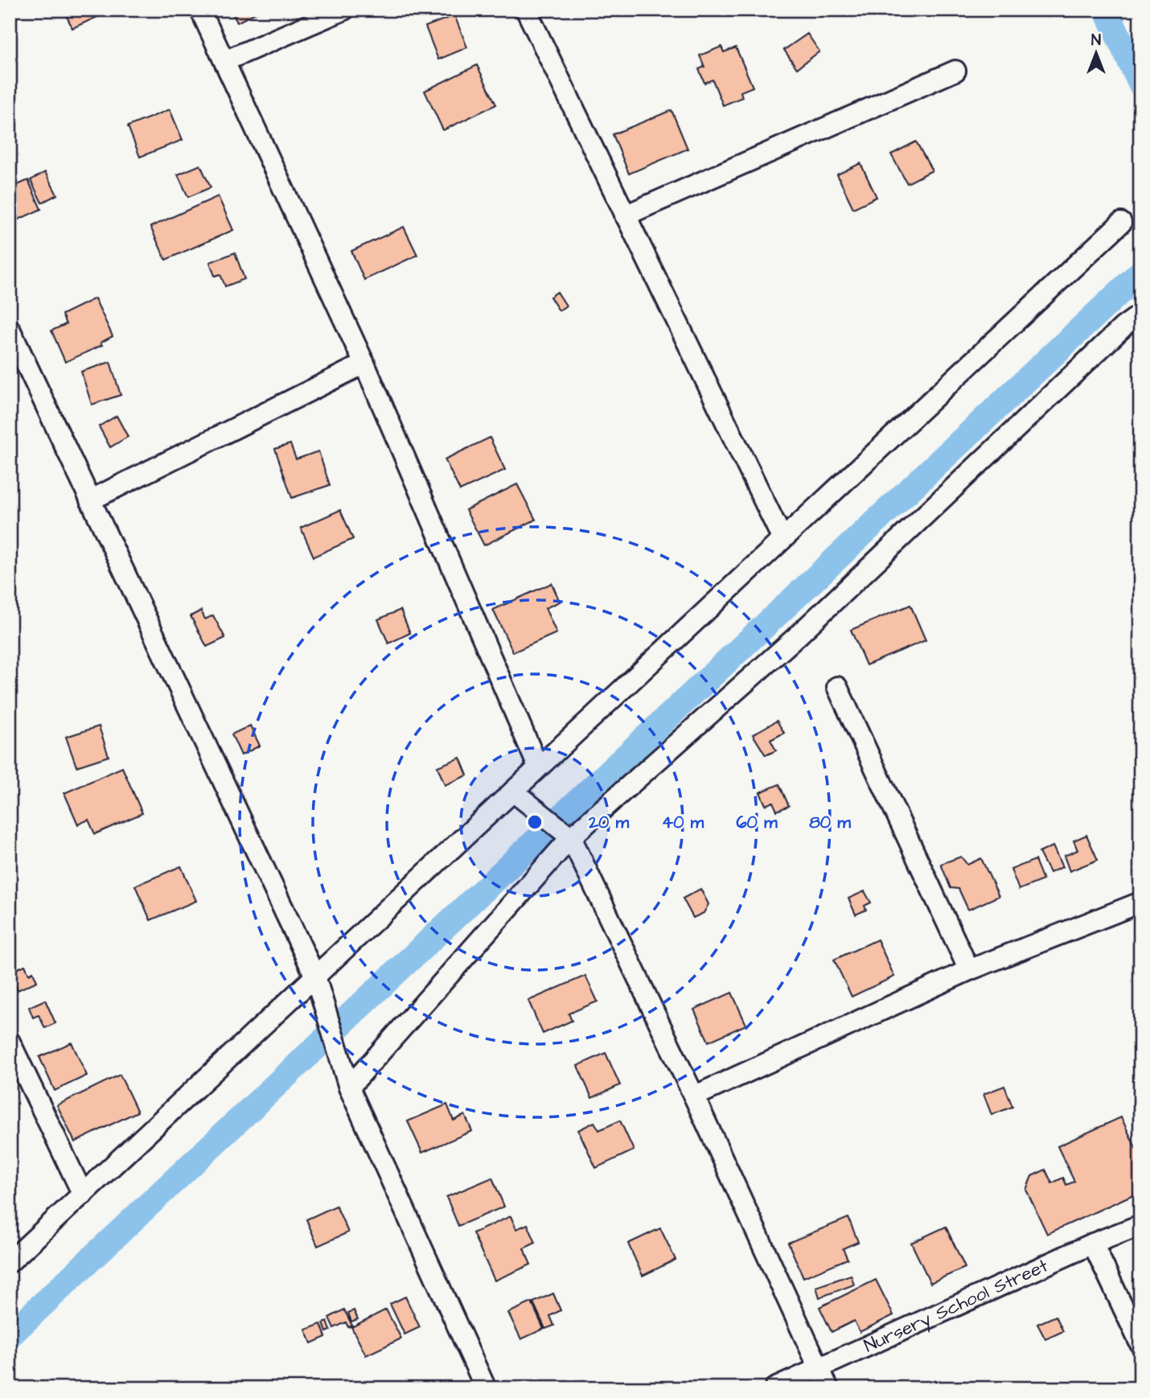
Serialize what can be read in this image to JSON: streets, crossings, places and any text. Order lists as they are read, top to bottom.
{
  "streets": {
    "street": ["Nursery School Street"]
  },
  "north": "top",
  "rings": [
    "20 m",
    "40 m",
    "60 m",
    "80 m"
  ]
}
